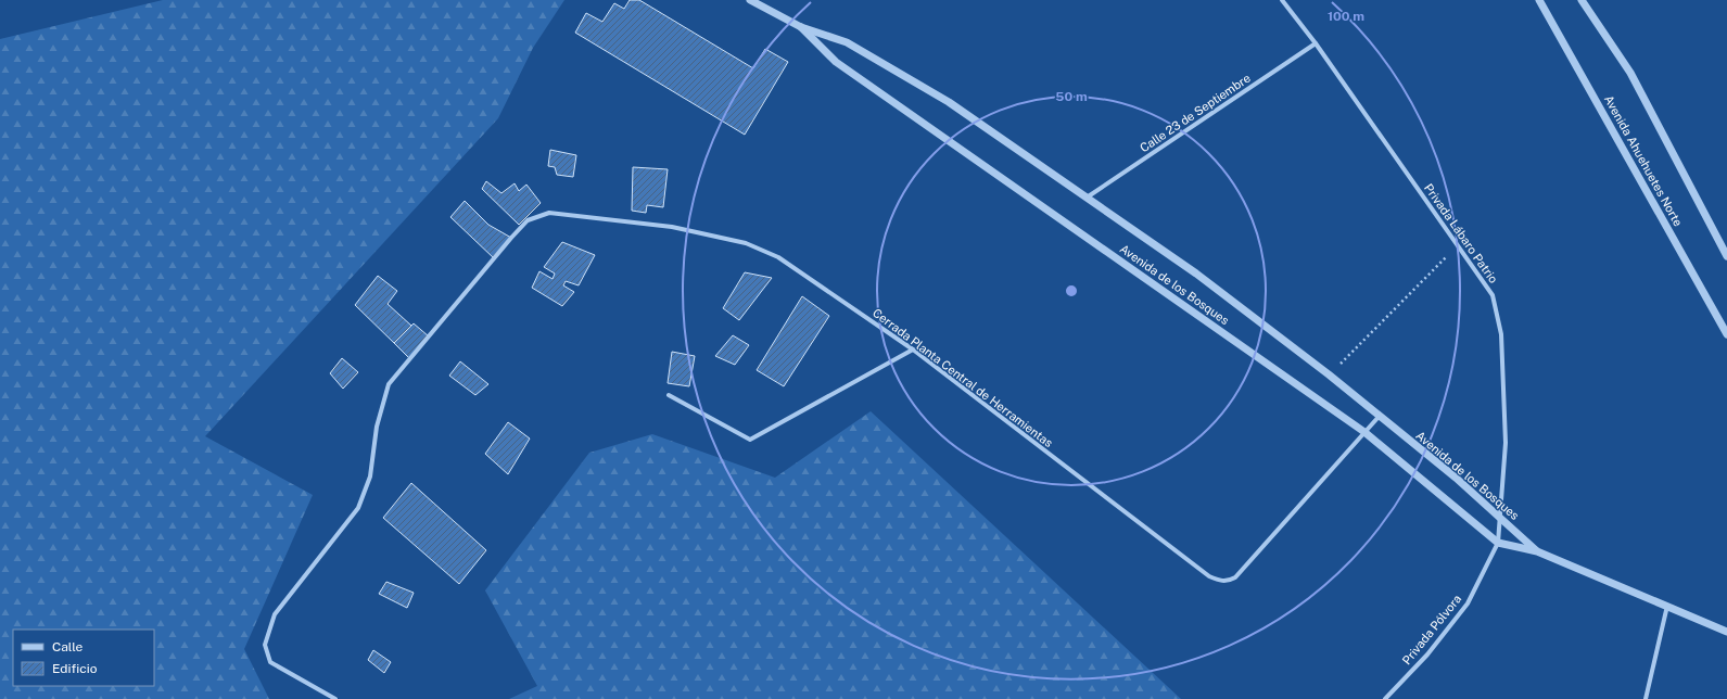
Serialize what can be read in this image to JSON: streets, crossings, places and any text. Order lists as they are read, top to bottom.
{
  "streets": {
    "street": [
      "Calle 23 de Septiembre",
      "Avenida Ahuehuetes Norte",
      "Privada Lábaro Patrio",
      "Avenida de los Bosques",
      "Cerrada Planta Central de Herramientas",
      "Privada Pólvora"
    ]
  },
  "crossings": [
    ["Calle 23 de Septiembre", "Privada Lábaro Patrio"],
    ["Calle 23 de Septiembre", "Avenida de los Bosques"],
    ["Privada Lábaro Patrio", "Avenida de los Bosques"],
    ["Privada Lábaro Patrio", "Privada Pólvora"],
    ["Avenida de los Bosques", "Cerrada Planta Central de Herramientas"],
    ["Avenida de los Bosques", "Privada Pólvora"]
  ],
  "legend": ["Calle", "Edificio"],
  "rings": ["100 m", "50 m"]
}
